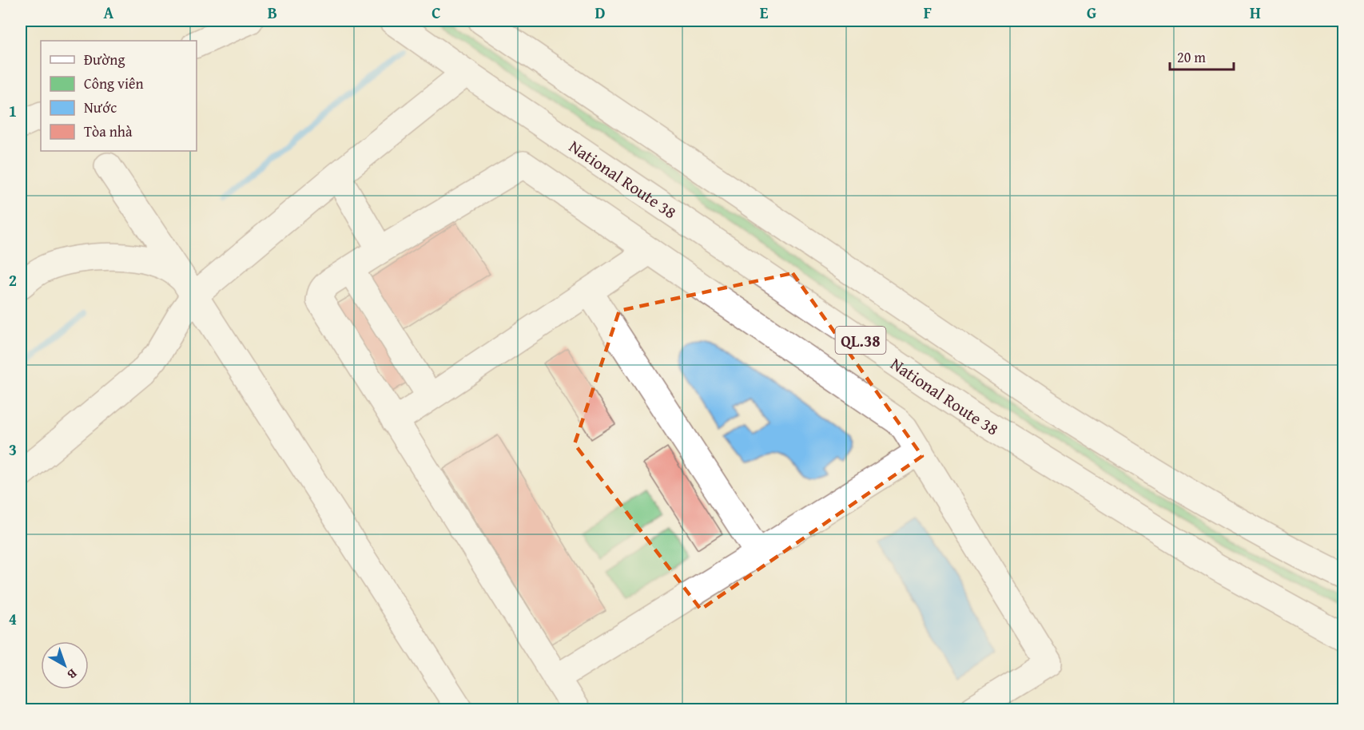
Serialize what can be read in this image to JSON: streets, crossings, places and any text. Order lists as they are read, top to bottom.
{
  "streets": {
    "main road": ["National Route 38", "QL.38"]
  },
  "legend": [
    "Đường",
    "Công viên",
    "Nước",
    "Tòa nhà"
  ],
  "scale_bar": "20 m",
  "north": "bottom right",
  "grid": {
    "columns": [
      "A",
      "B",
      "C",
      "D",
      "E",
      "F",
      "G",
      "H"
    ],
    "rows": [
      "1",
      "2",
      "3",
      "4"
    ]
  }
}
